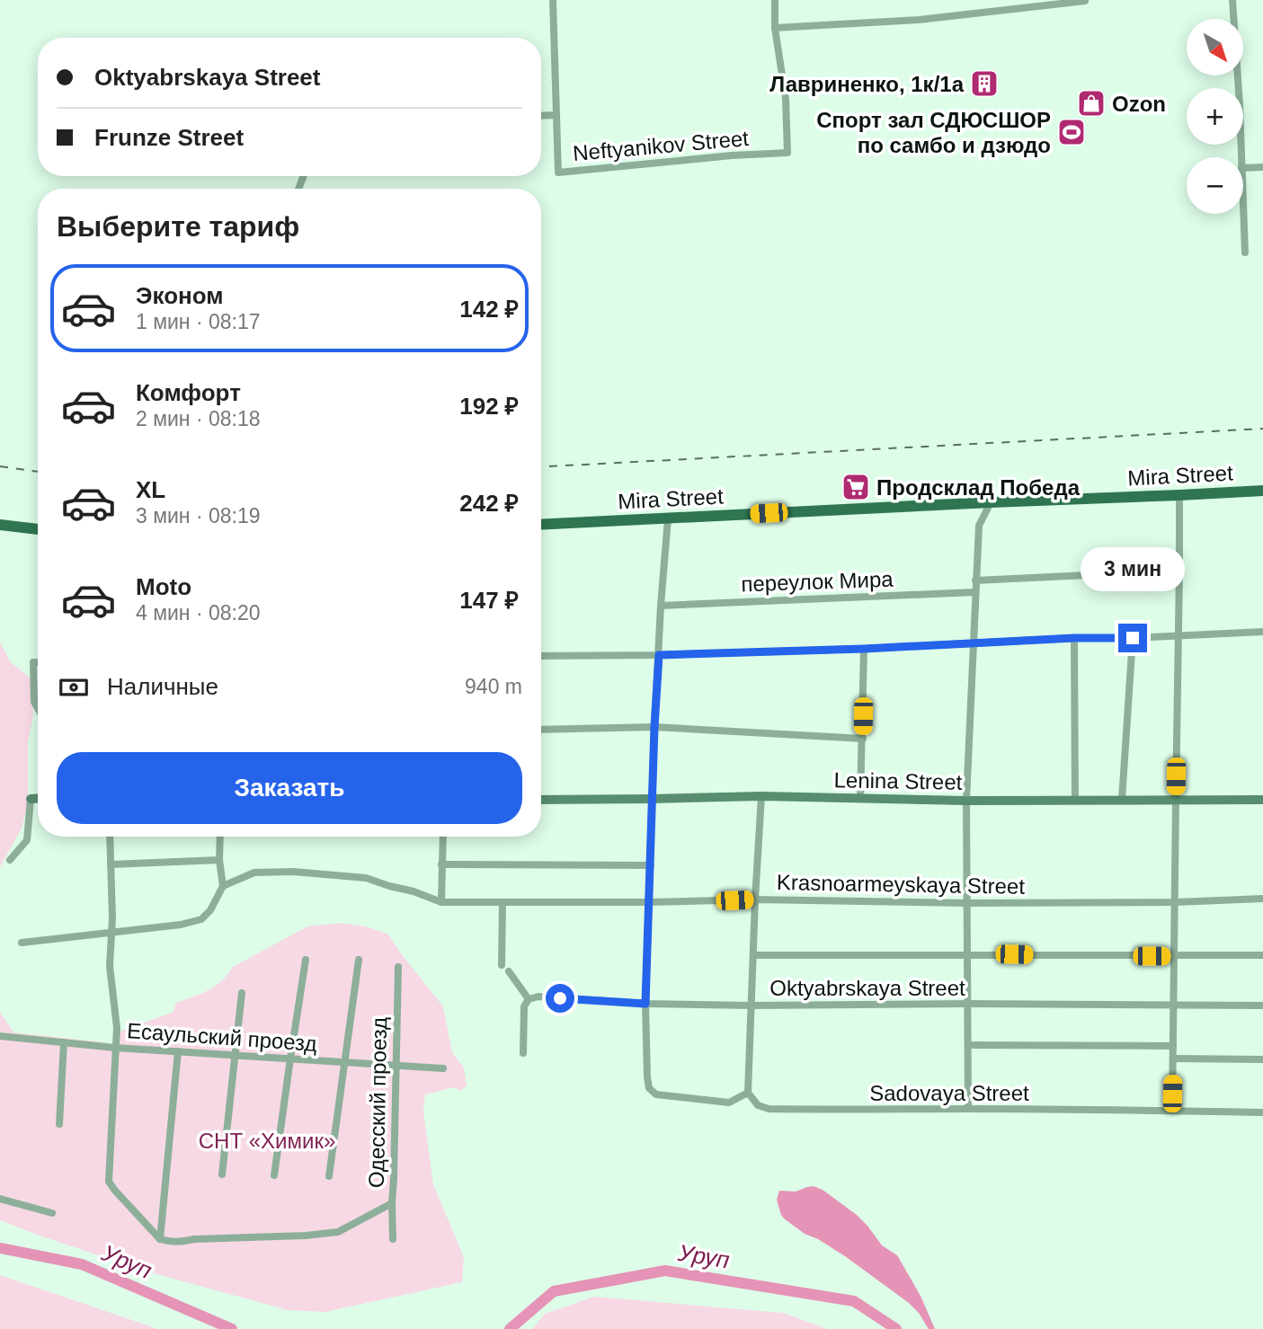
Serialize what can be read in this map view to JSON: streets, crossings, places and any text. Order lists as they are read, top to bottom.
{
  "streets": {
    "main road": ["Mira Street", "Lenina Street"],
    "street": [
      "Neftyanikov Street",
      "переулок Мира",
      "Krasnoarmeyskaya Street",
      "Oktyabrskaya Street",
      "Есаульский проезд",
      "Sadovaya Street",
      "Одесский проезд"
    ]
  },
  "crossings": [
    ["Есаульский проезд", "Одесский проезд"]
  ],
  "water": ["Уруп"],
  "parks": ["СНТ «Химик»"],
  "places": {
    "building": ["Лавриненко, 1к/1а"],
    "shop": ["Ozon"],
    "sports": ["Спорт зал СДЮСШОР по самбо и дзюдо"],
    "supermarket": ["Продсклад Победа"]
  },
  "north": "bottom right",
  "page": {
    "map_buttons": ["+", "−"],
    "banner": ["Oktyabrskaya Street", "Frunze Street"],
    "heading": "Выберите тариф",
    "list": [
      {
        "name": "Эконом",
        "note": "1 мин · 08:17",
        "value": "142 ₽"
      },
      {
        "name": "Комфорт",
        "note": "2 мин · 08:18",
        "value": "192 ₽"
      },
      {
        "name": "XL",
        "note": "3 мин · 08:19",
        "value": "242 ₽"
      },
      {
        "name": "Moto",
        "note": "4 мин · 08:20",
        "value": "147 ₽"
      }
    ],
    "bubble": "3 мин",
    "pay": ["Наличные", "940 m"],
    "buttons": "Заказать"
  }
}
